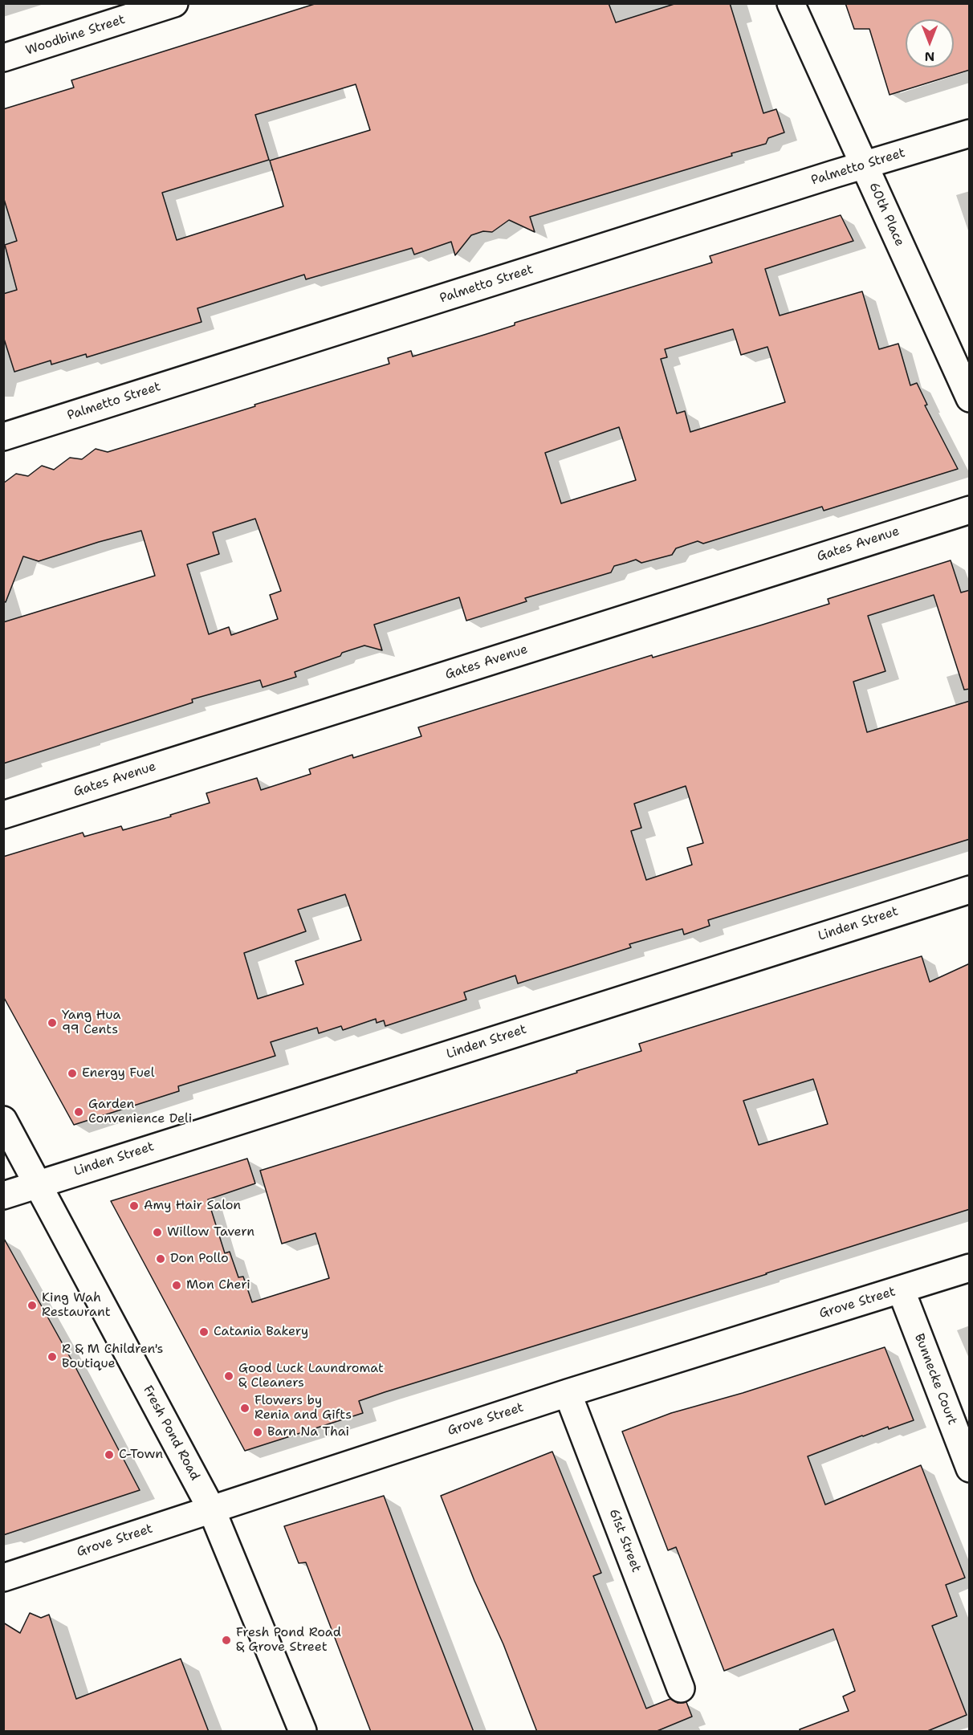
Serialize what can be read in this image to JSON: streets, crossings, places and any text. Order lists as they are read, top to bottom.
{
  "streets": {
    "street": [
      "Woodbine Street",
      "Palmetto Street",
      "60th Place",
      "Gates Avenue",
      "Linden Street",
      "Grove Street",
      "Bunnecke Court",
      "Fresh Pond Road",
      "61st Street"
    ]
  },
  "crossings": [
    ["Palmetto Street", "60th Place"],
    ["Linden Street", "Fresh Pond Road"],
    ["Grove Street", "Bunnecke Court"],
    ["Grove Street", "Fresh Pond Road"],
    ["Grove Street", "61st Street"]
  ],
  "places": [
    "Yang Hua 99 Cents",
    "Energy Fuel",
    "Garden Convenience Deli",
    "Amy Hair Salon",
    "Willow Tavern",
    "Don Pollo",
    "Mon Cheri",
    "King Wah Restaurant",
    "Catania Bakery",
    "R & M Children's Boutique",
    "Good Luck Laundromat & Cleaners",
    "Flowers by Renia and Gifts",
    "Barn Na Thai",
    "C-Town",
    "Fresh Pond Road & Grove Street"
  ],
  "north": "bottom"
}
